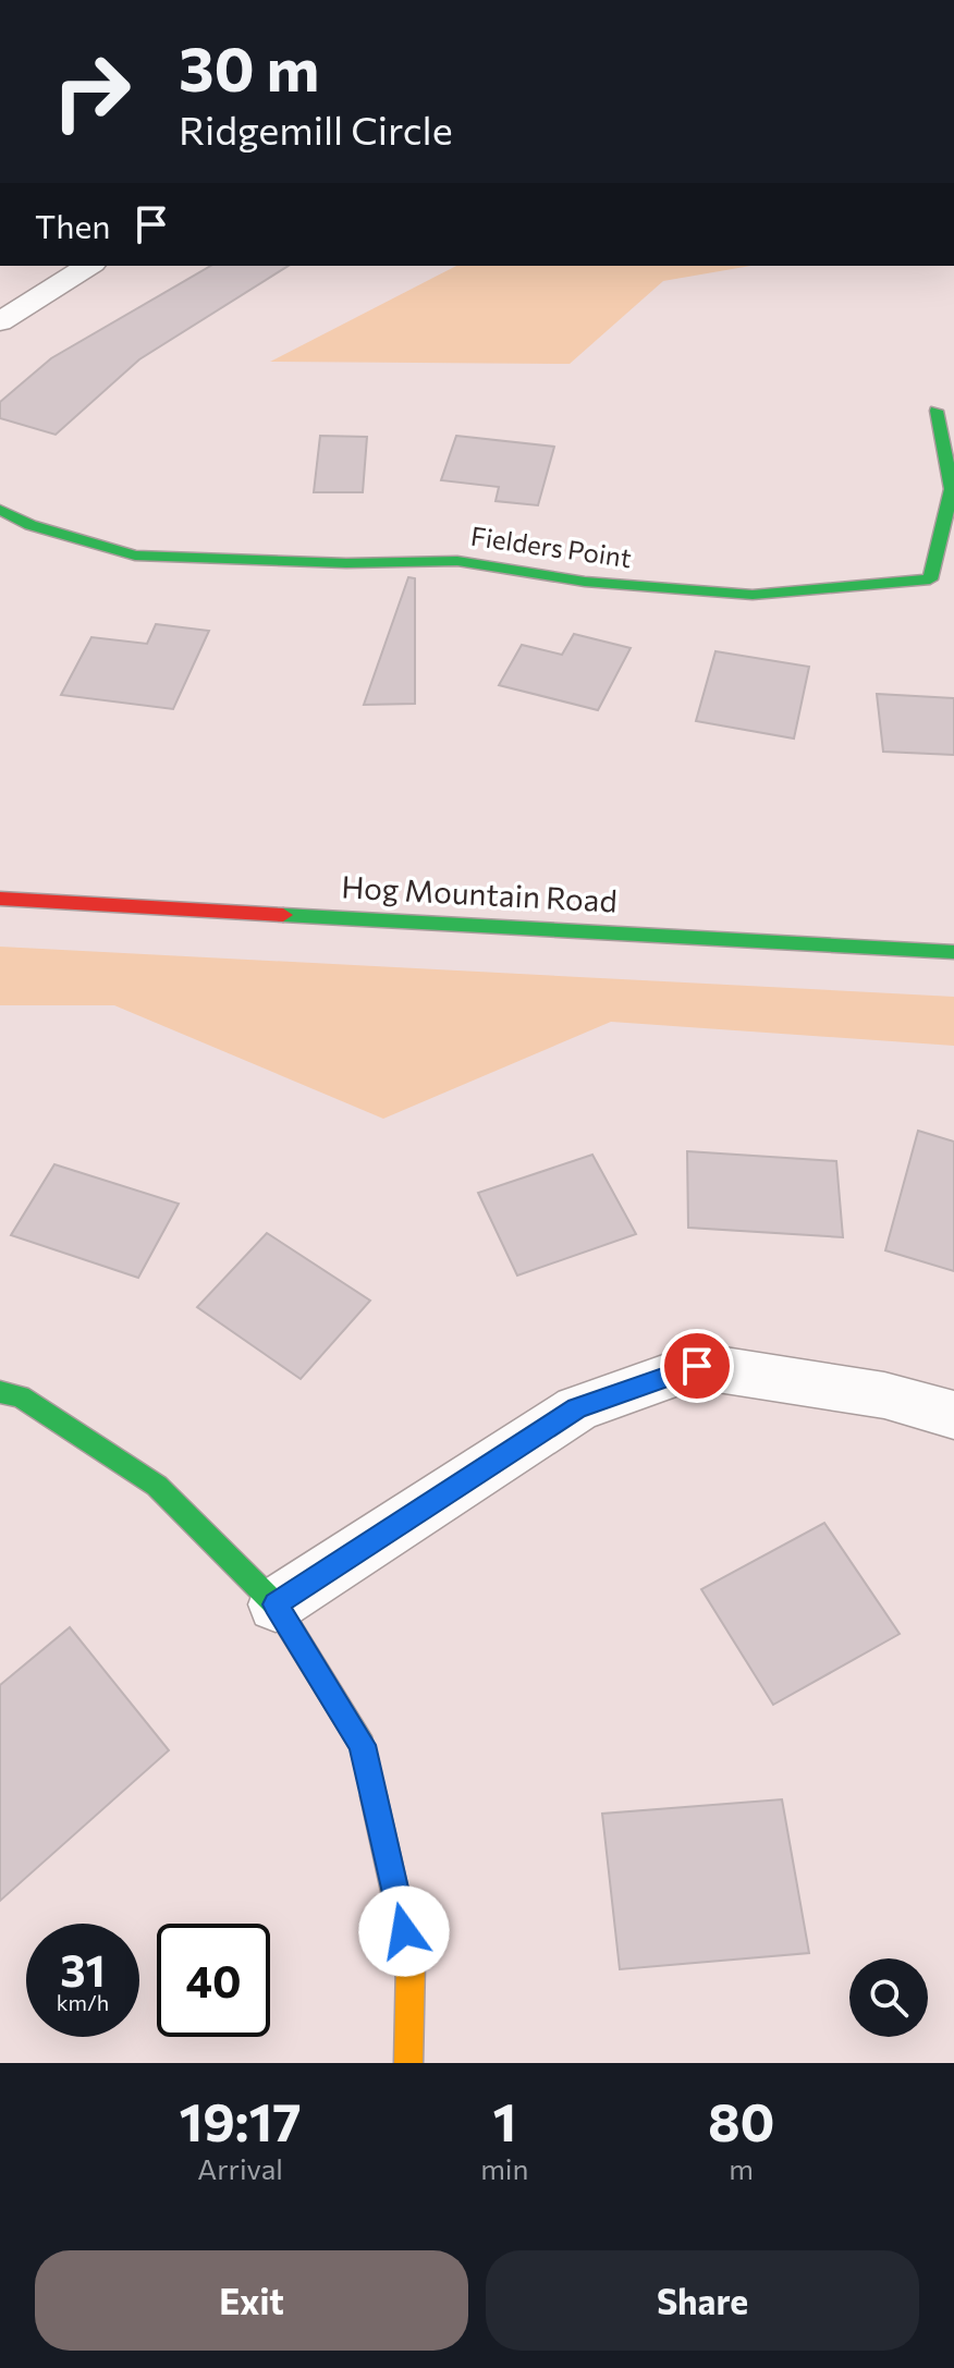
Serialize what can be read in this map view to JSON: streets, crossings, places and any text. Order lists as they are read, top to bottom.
{
  "streets": {
    "street": ["Fielders Point", "Hog Mountain Road"]
  },
  "page": {
    "turn": ["30 m", "Ridgemill Circle"],
    "then": "Then",
    "speed": "31 km/h",
    "limit": "40",
    "eta": [
      "19:17",
      "Arrival",
      "1",
      "min",
      "80",
      "m"
    ],
    "buttons": ["Exit", "Share"]
  }
}
